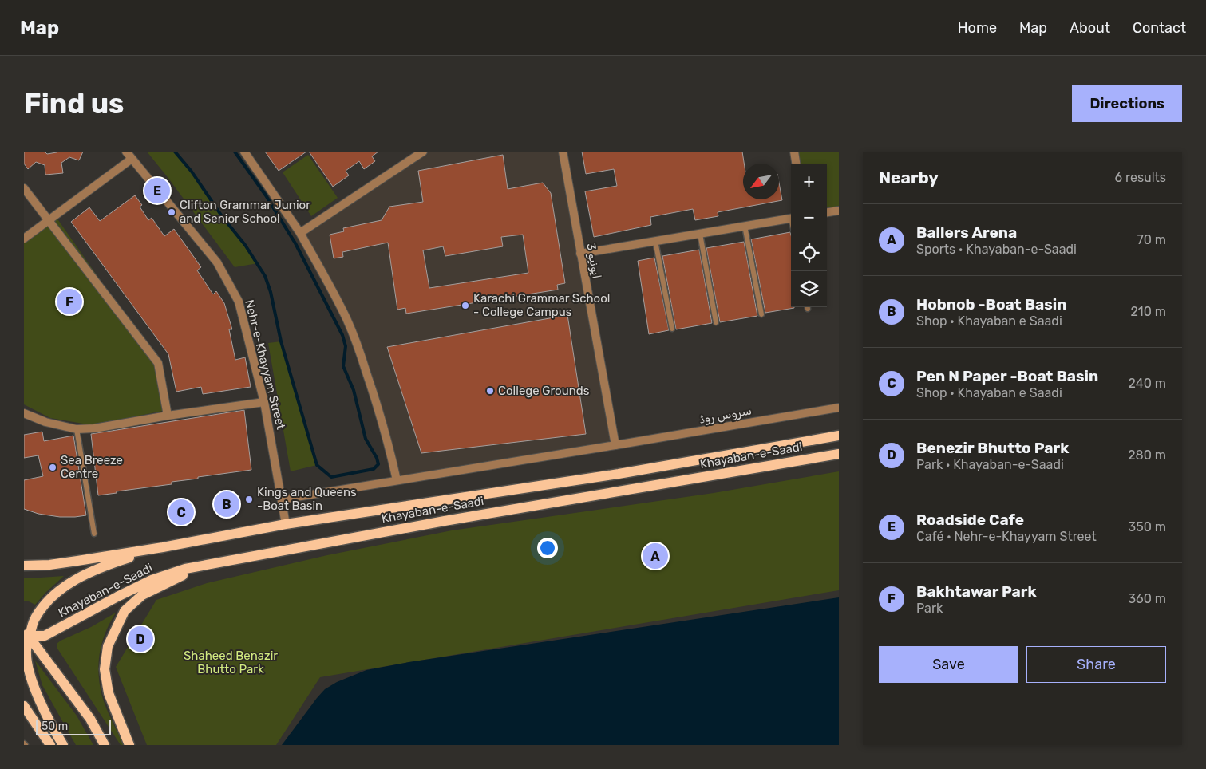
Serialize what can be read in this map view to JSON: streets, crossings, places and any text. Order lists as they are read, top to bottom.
{
  "streets": {
    "main road": ["Khayaban-e-Saadi"],
    "street": ["ایونیو 3", "Nehr-e-Khayyam Street", "سروس روڈ"]
  },
  "crossings": [
    ["ایونیو 3", "سروس روڈ"],
    ["Nehr-e-Khayyam Street", "سروس روڈ"],
    ["Nehr-e-Khayyam Street", "Khayaban-e-Saadi"]
  ],
  "parks": ["Shaheed Benazir Bhutto Park"],
  "places": [
    "Clifton Grammar Junior and Senior School",
    "Karachi Grammar School - College Campus",
    "College Grounds",
    "Sea Breeze Centre",
    "Kings and Queens -Boat Basin"
  ],
  "scale_bar": "50 m",
  "north": "bottom left",
  "page": {
    "header": "Map",
    "nav": [
      "Home",
      "Map",
      "About",
      "Contact"
    ],
    "buttons": [
      "Directions",
      ["Save", "Share"]
    ],
    "title": "Find us",
    "heading": ["Nearby", "6 results"],
    "map_buttons": ["+", "−"],
    "pins": [
      "E",
      "F",
      "B",
      "C",
      "A",
      "D"
    ],
    "list": [
      {
        "mark": "A",
        "name": "Ballers Arena",
        "note": "Sports · Khayaban-e-Saadi",
        "value": "70 m"
      },
      {
        "mark": "B",
        "name": "Hobnob -Boat Basin",
        "note": "Shop · Khayaban e Saadi",
        "value": "210 m"
      },
      {
        "mark": "C",
        "name": "Pen N Paper -Boat Basin",
        "note": "Shop · Khayaban e Saadi",
        "value": "240 m"
      },
      {
        "mark": "D",
        "name": "Benezir Bhutto Park",
        "note": "Park · Khayaban-e-Saadi",
        "value": "280 m"
      },
      {
        "mark": "E",
        "name": "Roadside Cafe",
        "note": "Café · Nehr-e-Khayyam Street",
        "value": "350 m"
      },
      {
        "mark": "F",
        "name": "Bakhtawar Park",
        "note": "Park",
        "value": "360 m"
      }
    ],
    "scale": "50 m"
  }
}
